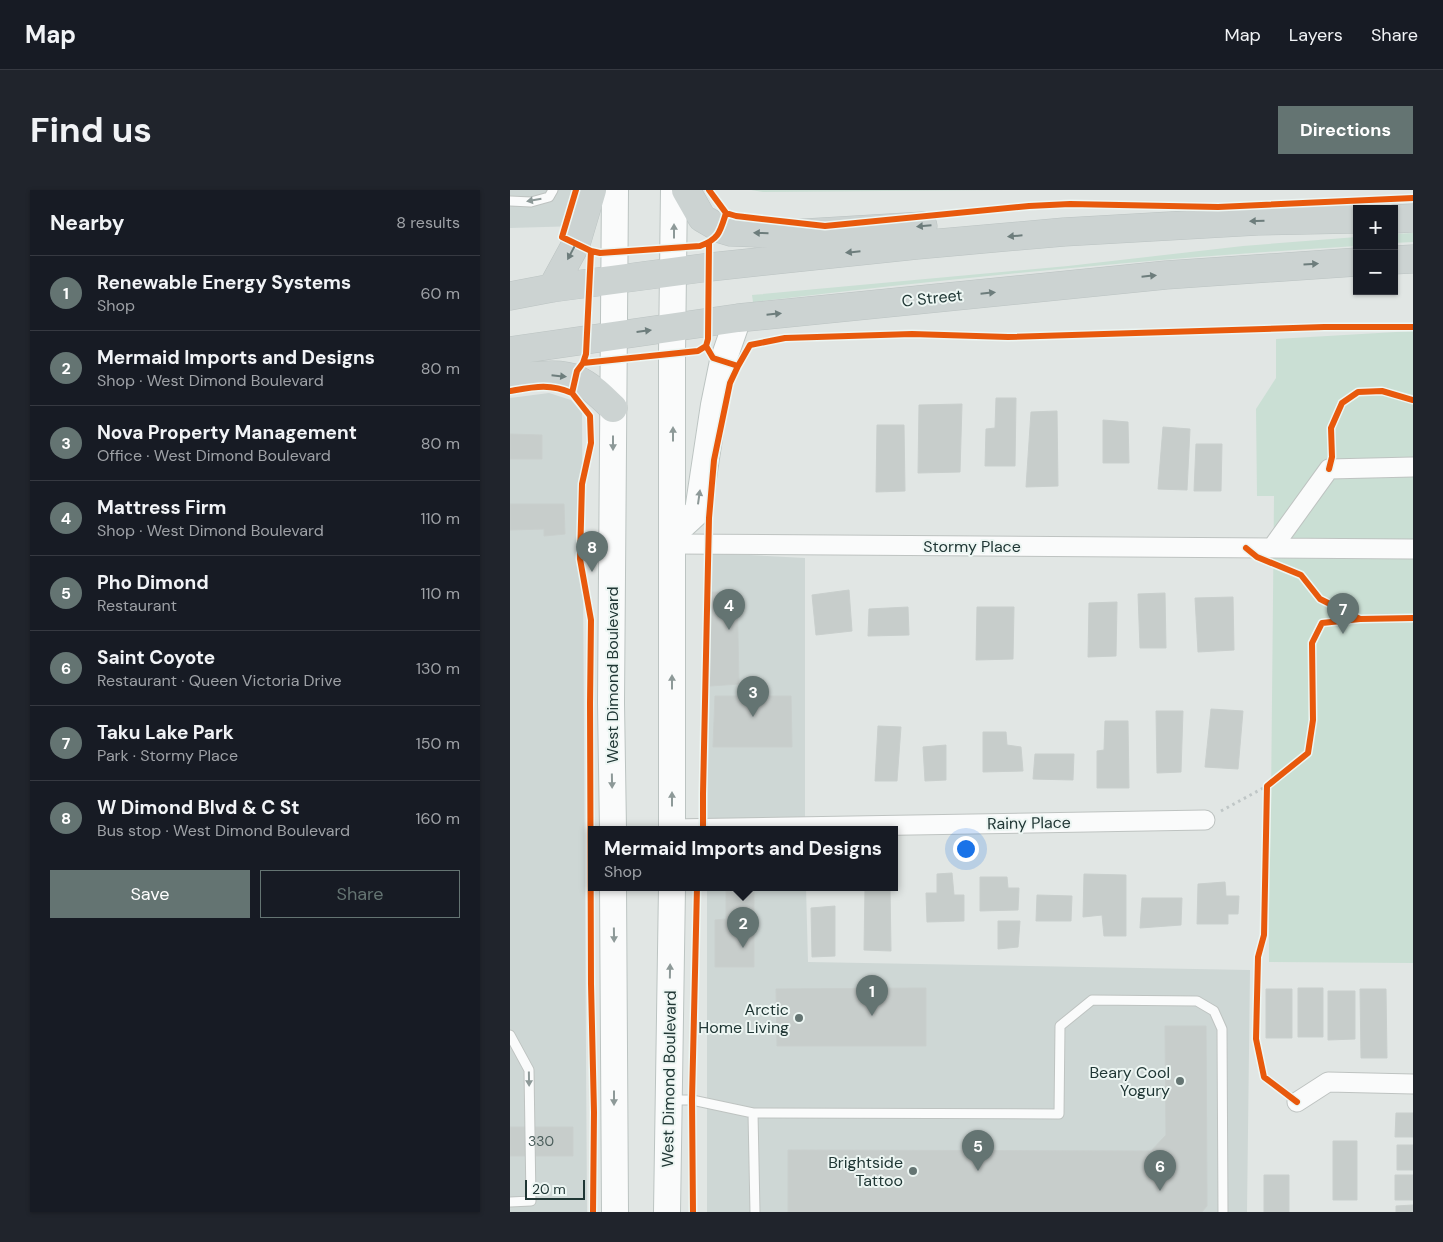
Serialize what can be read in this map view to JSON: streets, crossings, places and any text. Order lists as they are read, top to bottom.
{
  "streets": {
    "main road": ["C Street", "West Dimond Boulevard"],
    "street": ["Stormy Place", "Rainy Place"]
  },
  "crossings": [
    ["C Street", "West Dimond Boulevard"]
  ],
  "places": ["Arctic Home Living", "Beary Cool Yogury", "Brightside Tattoo"],
  "house_numbers": ["330"],
  "scale_bar": "20 m",
  "page": {
    "header": "Map",
    "nav": ["Map", "Layers", "Share"],
    "buttons": [
      "Directions",
      ["Save", "Share"]
    ],
    "title": "Find us",
    "heading": ["Nearby", "8 results"],
    "map_buttons": ["+", "−"],
    "list": [
      {
        "mark": "1",
        "name": "Renewable Energy Systems",
        "note": "Shop",
        "value": "60 m"
      },
      {
        "mark": "2",
        "name": "Mermaid Imports and Designs",
        "note": "Shop · West Dimond Boulevard",
        "value": "80 m"
      },
      {
        "mark": "3",
        "name": "Nova Property Management",
        "note": "Office · West Dimond Boulevard",
        "value": "80 m"
      },
      {
        "mark": "4",
        "name": "Mattress Firm",
        "note": "Shop · West Dimond Boulevard",
        "value": "110 m"
      },
      {
        "mark": "5",
        "name": "Pho Dimond",
        "note": "Restaurant",
        "value": "110 m"
      },
      {
        "mark": "6",
        "name": "Saint Coyote",
        "note": "Restaurant · Queen Victoria Drive",
        "value": "130 m"
      },
      {
        "mark": "7",
        "name": "Taku Lake Park",
        "note": "Park · Stormy Place",
        "value": "150 m"
      },
      {
        "mark": "8",
        "name": "W Dimond Blvd & C St",
        "note": "Bus stop · West Dimond Boulevard",
        "value": "160 m"
      }
    ],
    "pins": [
      "8",
      "4",
      "7",
      "3",
      "2",
      "1",
      "5",
      "6"
    ],
    "popup": ["Mermaid Imports and Designs", "Shop"],
    "scale": "20 m"
  }
}
